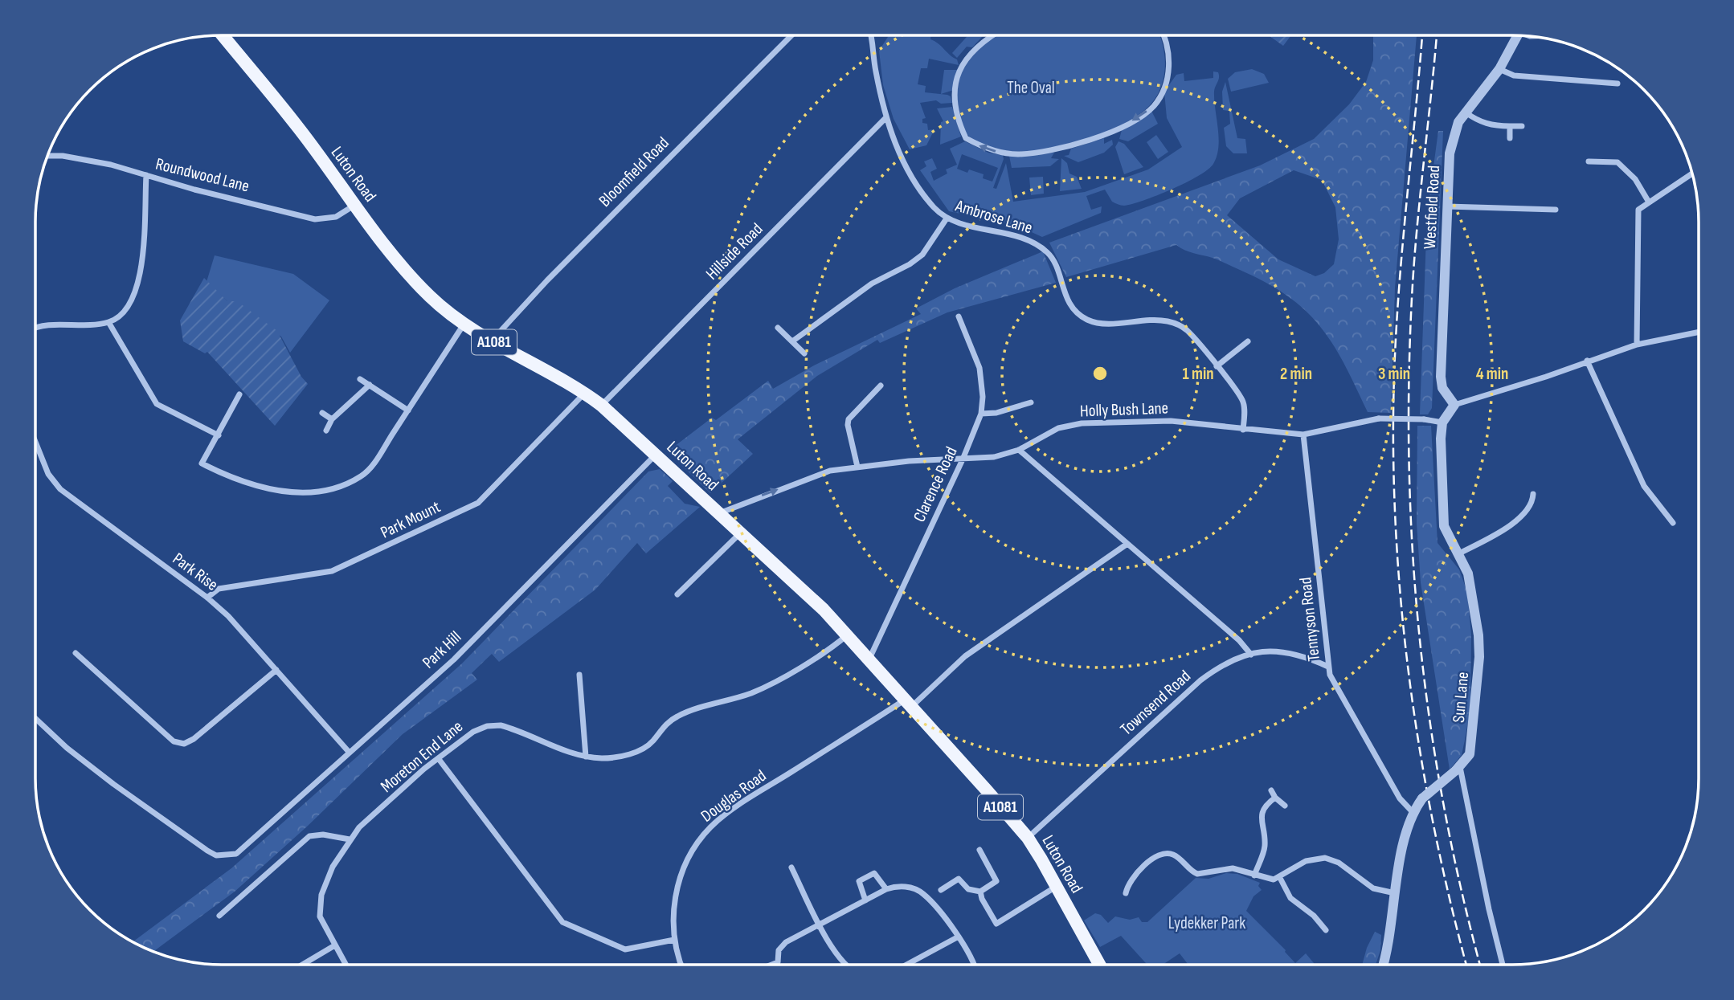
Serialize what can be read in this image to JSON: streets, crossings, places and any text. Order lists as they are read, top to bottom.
{
  "streets": {
    "main road": ["Luton Road", "A1081"],
    "street": [
      "Bloomfield Road",
      "Roundwood Lane",
      "Westfield Road",
      "Ambrose Lane",
      "Hillside Road",
      "Holly Bush Lane",
      "Clarence Road",
      "Park Mount",
      "Park Rise",
      "Tennyson Road",
      "Park Hill",
      "Sun Lane",
      "Townsend Road",
      "Moreton End Lane",
      "Douglas Road"
    ]
  },
  "crossings": [
    ["Bloomfield Road", "Luton Road"],
    ["Luton Road", "Roundwood Lane"],
    ["Luton Road", "Hillside Road"],
    ["Luton Road", "Holly Bush Lane"],
    ["Luton Road", "Clarence Road"],
    ["Luton Road", "Park Mount"],
    ["Luton Road", "Park Hill"],
    ["Luton Road", "Townsend Road"],
    ["Luton Road", "Moreton End Lane"],
    ["Luton Road", "Douglas Road"],
    ["Ambrose Lane", "Hillside Road"],
    ["Ambrose Lane", "Holly Bush Lane"],
    ["Holly Bush Lane", "Clarence Road"],
    ["Holly Bush Lane", "Tennyson Road"],
    ["Holly Bush Lane", "Sun Lane"],
    ["Park Mount", "Park Rise"],
    ["Park Rise", "Park Hill"],
    ["Tennyson Road", "Sun Lane"],
    ["Tennyson Road", "Townsend Road"]
  ],
  "parks": ["The Oval", "Lydekker Park"],
  "rings": [
    "1 min",
    "2 min",
    "3 min",
    "4 min"
  ]
}
